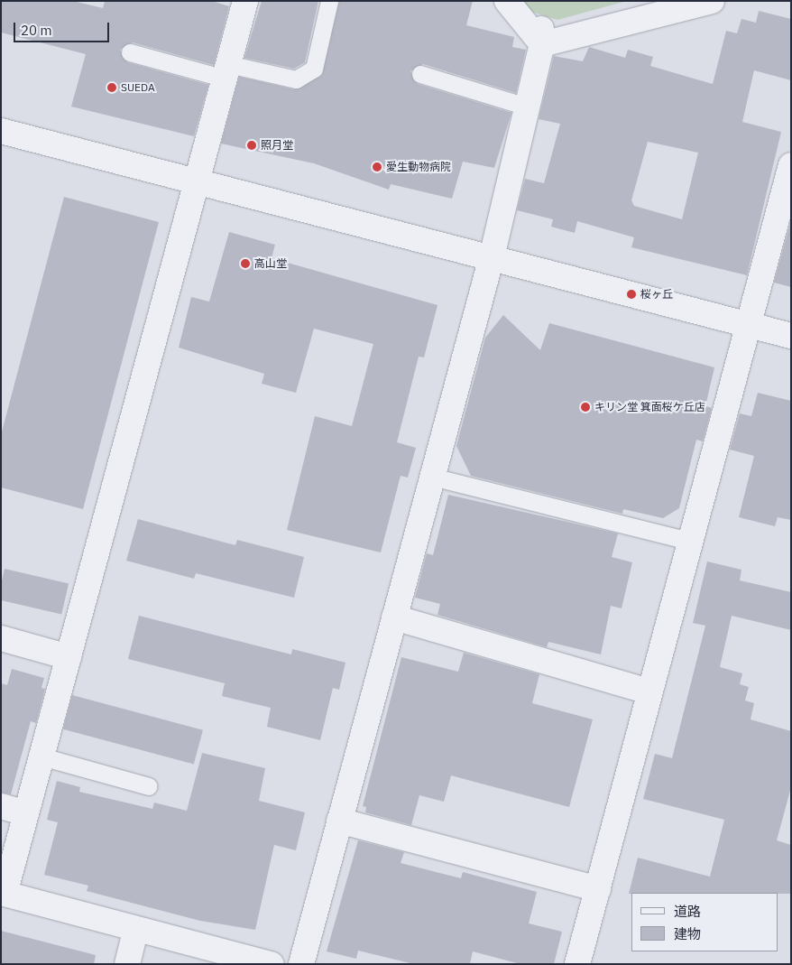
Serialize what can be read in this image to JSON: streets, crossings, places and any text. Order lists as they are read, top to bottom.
{
  "places": [
    "SUEDA",
    "照月堂",
    "愛生動物病院",
    "高山堂",
    "桜ヶ丘",
    "キリン堂 箕面桜ケ丘店"
  ],
  "legend": ["道路", "建物"],
  "scale_bar": "20 m"
}
